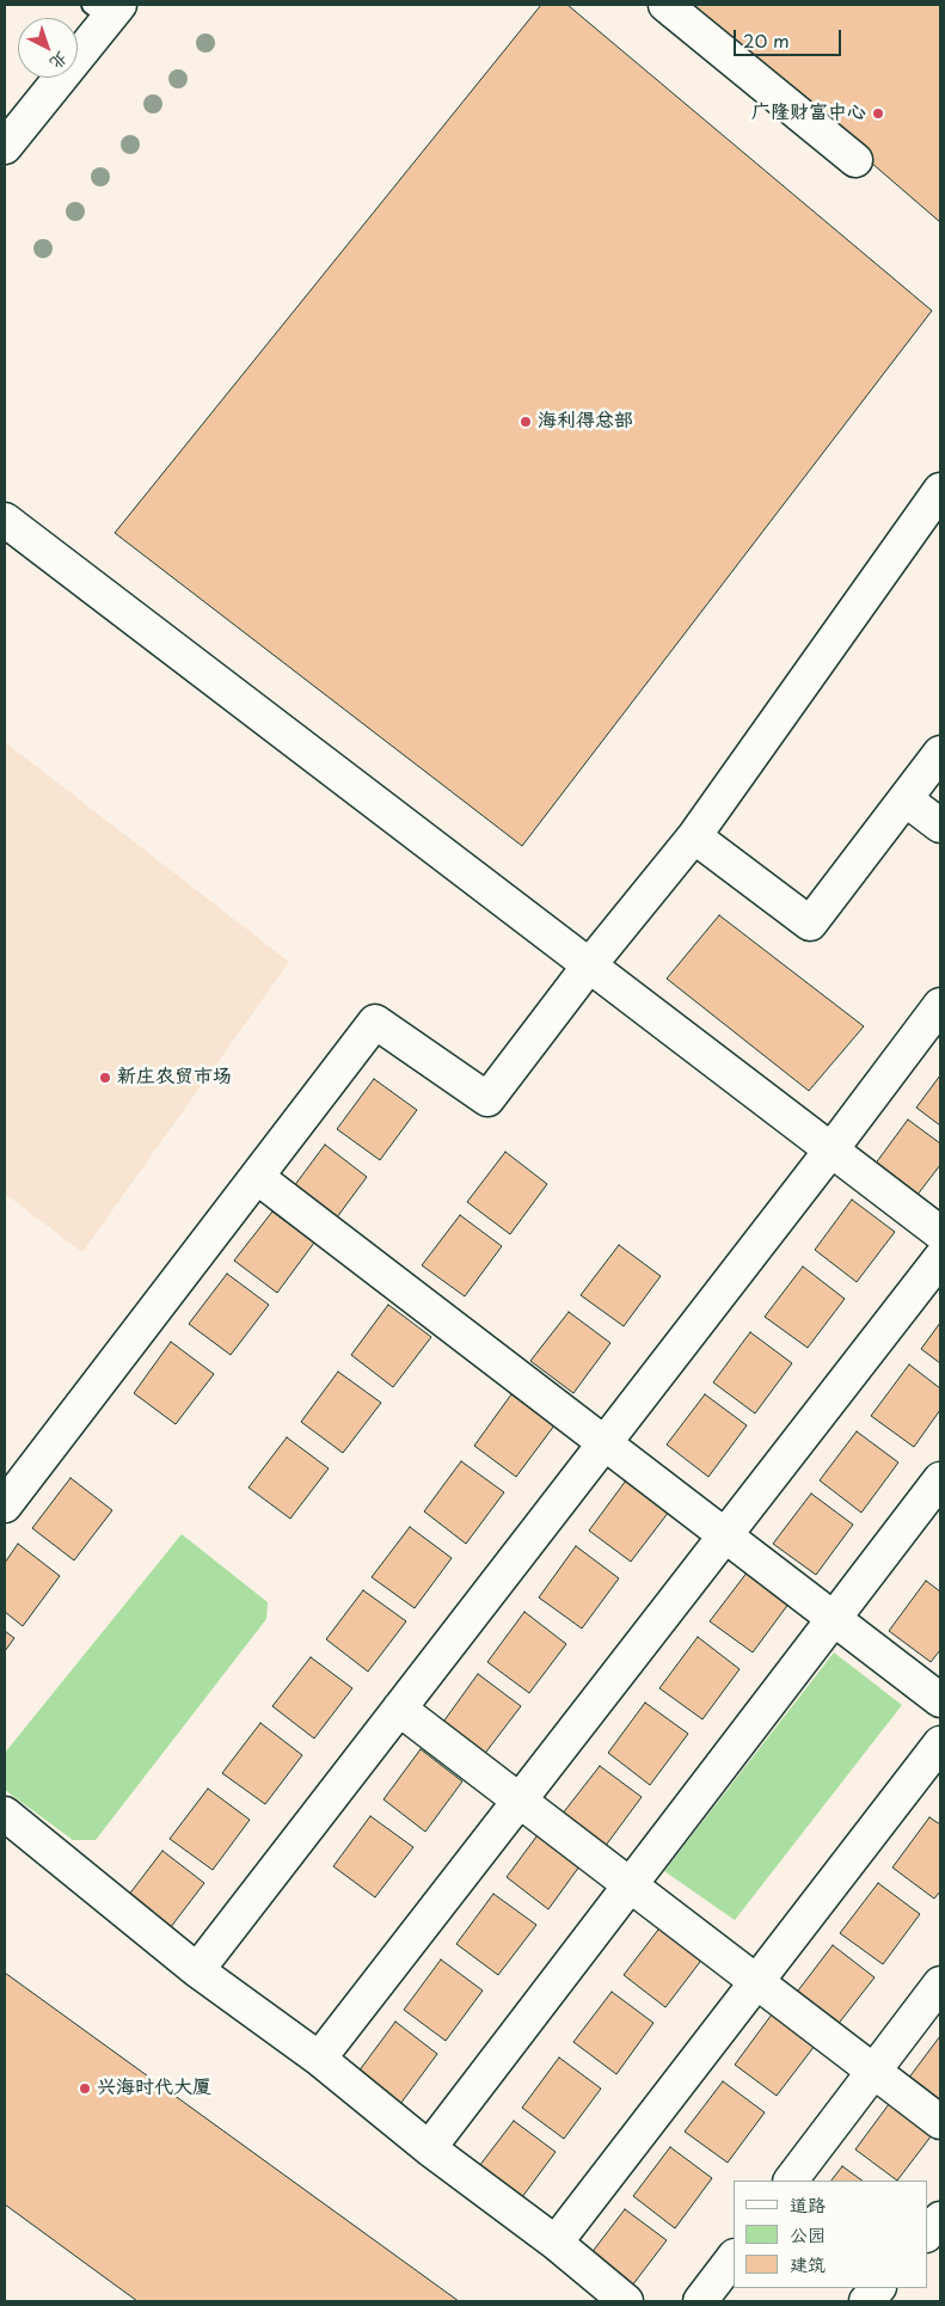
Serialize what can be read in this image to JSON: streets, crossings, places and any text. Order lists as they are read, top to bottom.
{
  "places": [
    "广隆财富中心",
    "海利得总部",
    "新庄农贸市场",
    "兴海时代大厦"
  ],
  "legend": ["道路", "公园", "建筑"],
  "scale_bar": "20 m",
  "north": "bottom right"
}
